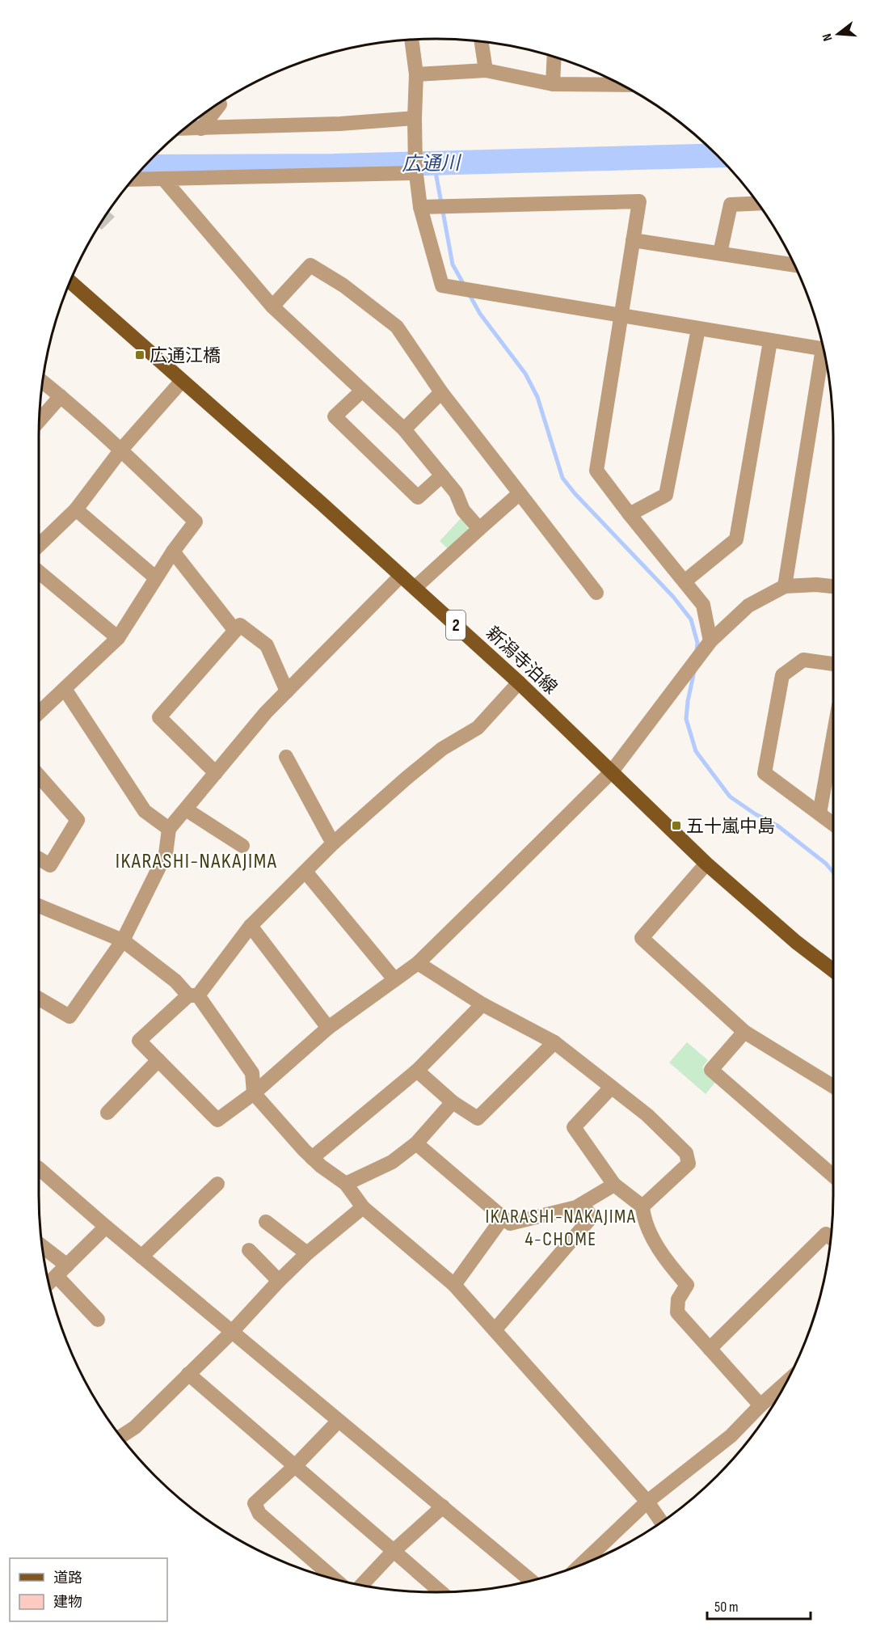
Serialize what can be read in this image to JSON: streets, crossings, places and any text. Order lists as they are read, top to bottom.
{
  "streets": {
    "main road": ["2", "新潟寺泊線"]
  },
  "districts": ["IKARASHI-NAKAJIMA", "IKARASHI-NAKAJIMA 4-CHOME"],
  "water": ["広通川"],
  "places": {
    "transit": ["広通江橋", "五十嵐中島"]
  },
  "legend": ["道路", "建物"],
  "scale_bar": "50 m",
  "north": "left"
}
